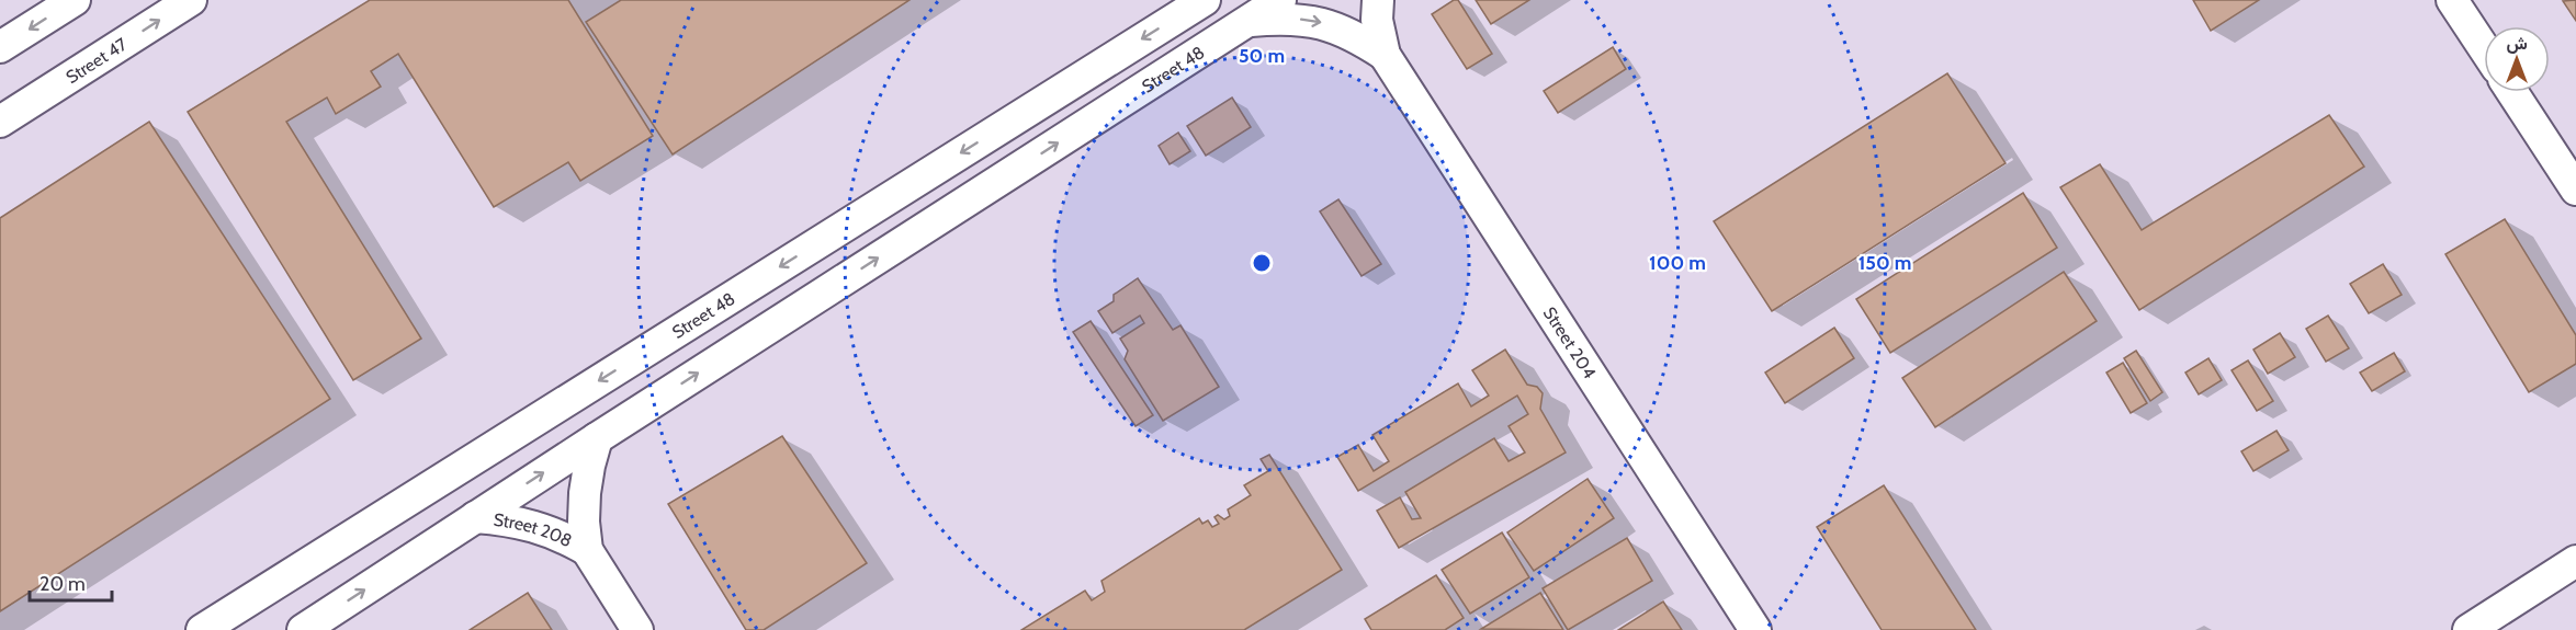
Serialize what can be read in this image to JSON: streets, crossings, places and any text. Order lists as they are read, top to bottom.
{
  "streets": {
    "street": [
      "Street 47",
      "Street 48",
      "Street 204",
      "Street 208"
    ]
  },
  "crossings": [
    ["Street 48", "Street 204"],
    ["Street 48", "Street 208"]
  ],
  "scale_bar": "20 m",
  "north": "top",
  "rings": ["50 m", "100 m", "150 m"]
}
